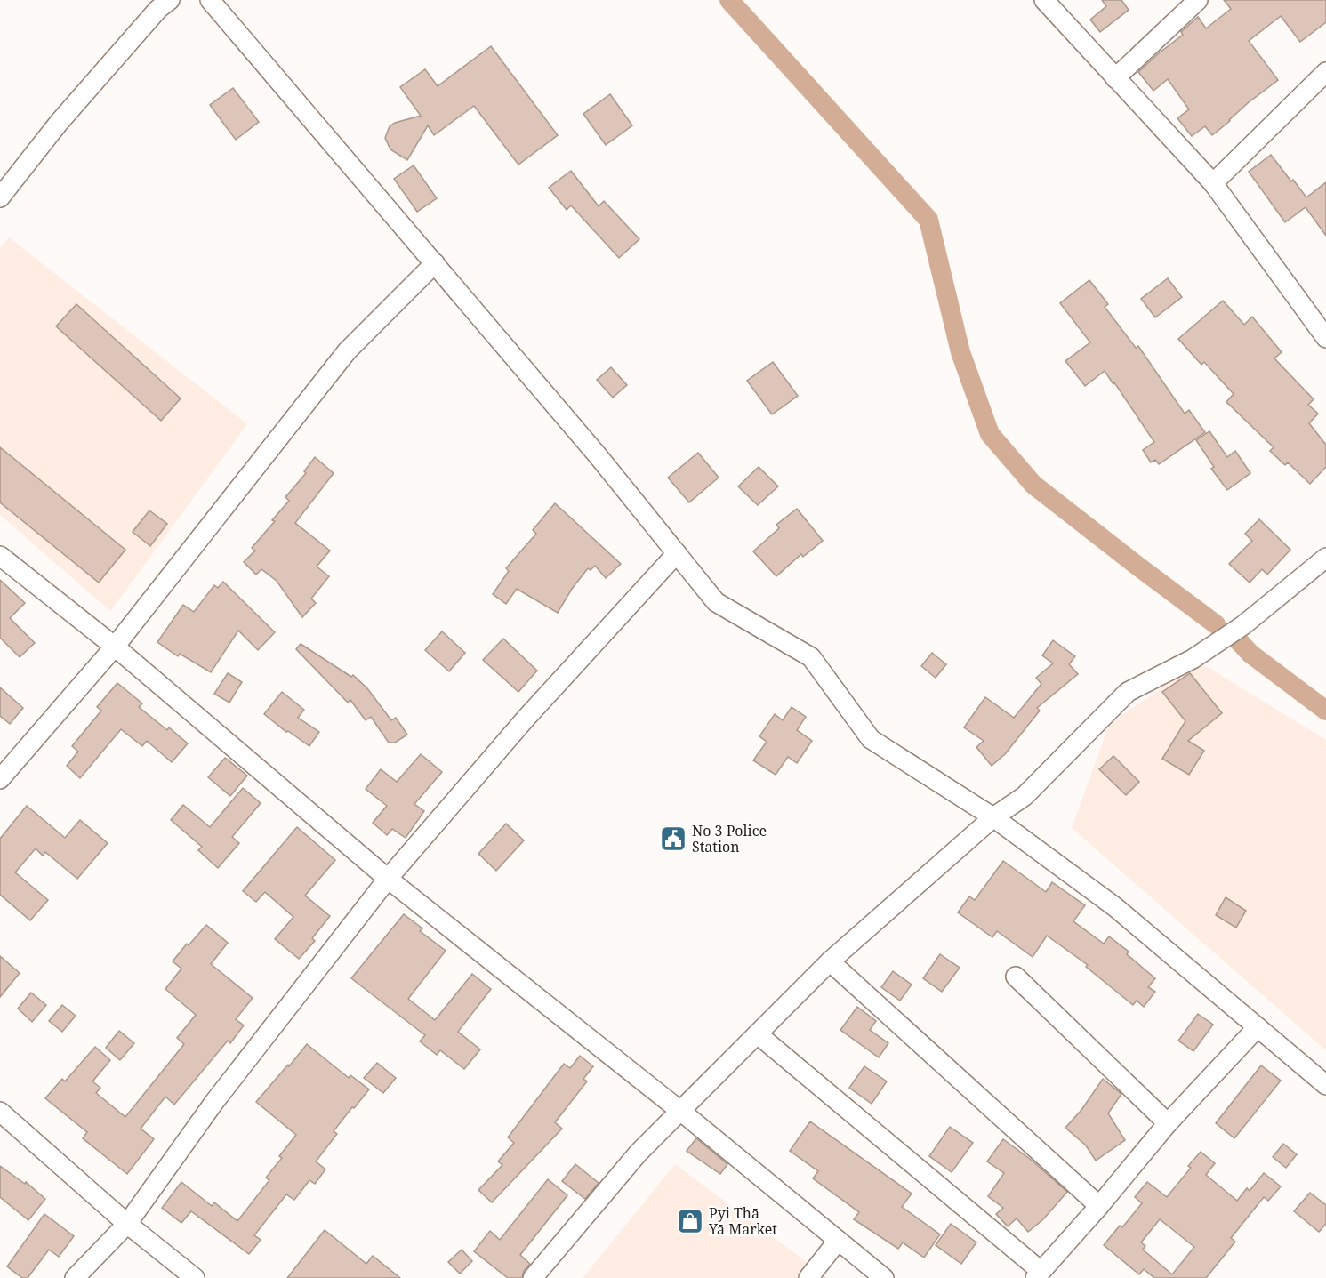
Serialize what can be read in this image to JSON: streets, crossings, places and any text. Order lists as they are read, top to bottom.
{
  "places": {
    "public building": ["No 3 Police Station"],
    "shop": ["Pyi Thā Yā Market"]
  }
}
